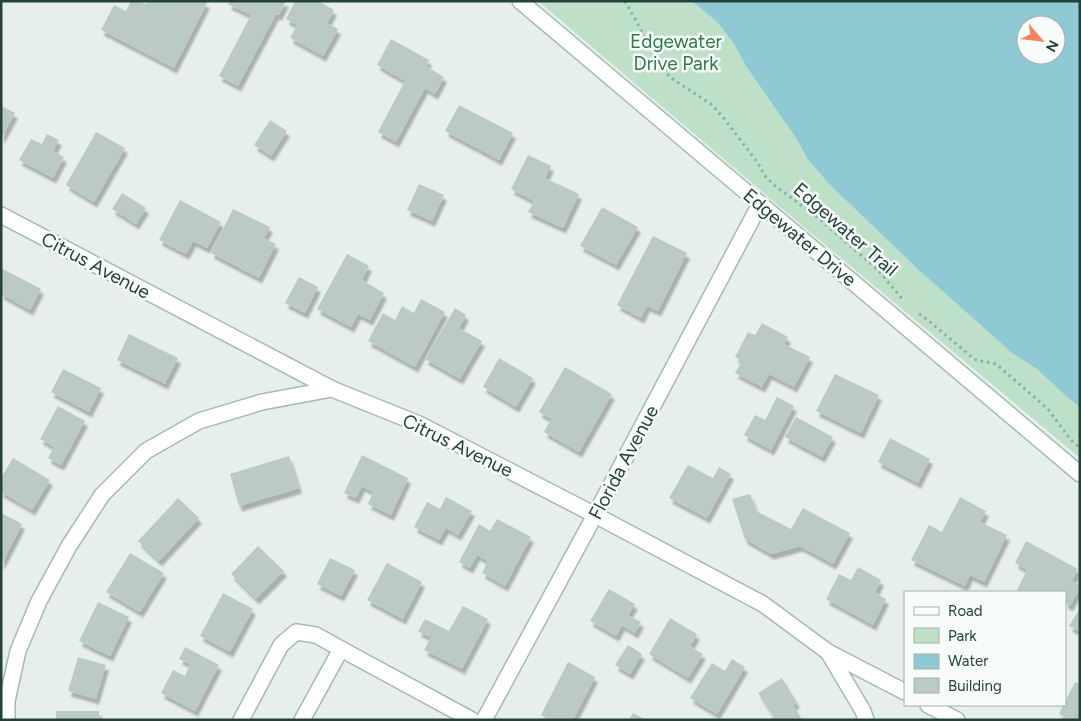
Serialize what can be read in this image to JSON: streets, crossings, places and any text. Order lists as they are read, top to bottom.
{
  "streets": {
    "street": ["Edgewater Drive", "Citrus Avenue", "Florida Avenue"],
    "path": ["Edgewater Trail"]
  },
  "crossings": [
    ["Edgewater Drive", "Florida Avenue"],
    ["Citrus Avenue", "Florida Avenue"]
  ],
  "parks": ["Edgewater Drive Park"],
  "legend": [
    "Road",
    "Park",
    "Water",
    "Building"
  ],
  "north": "bottom right"
}
